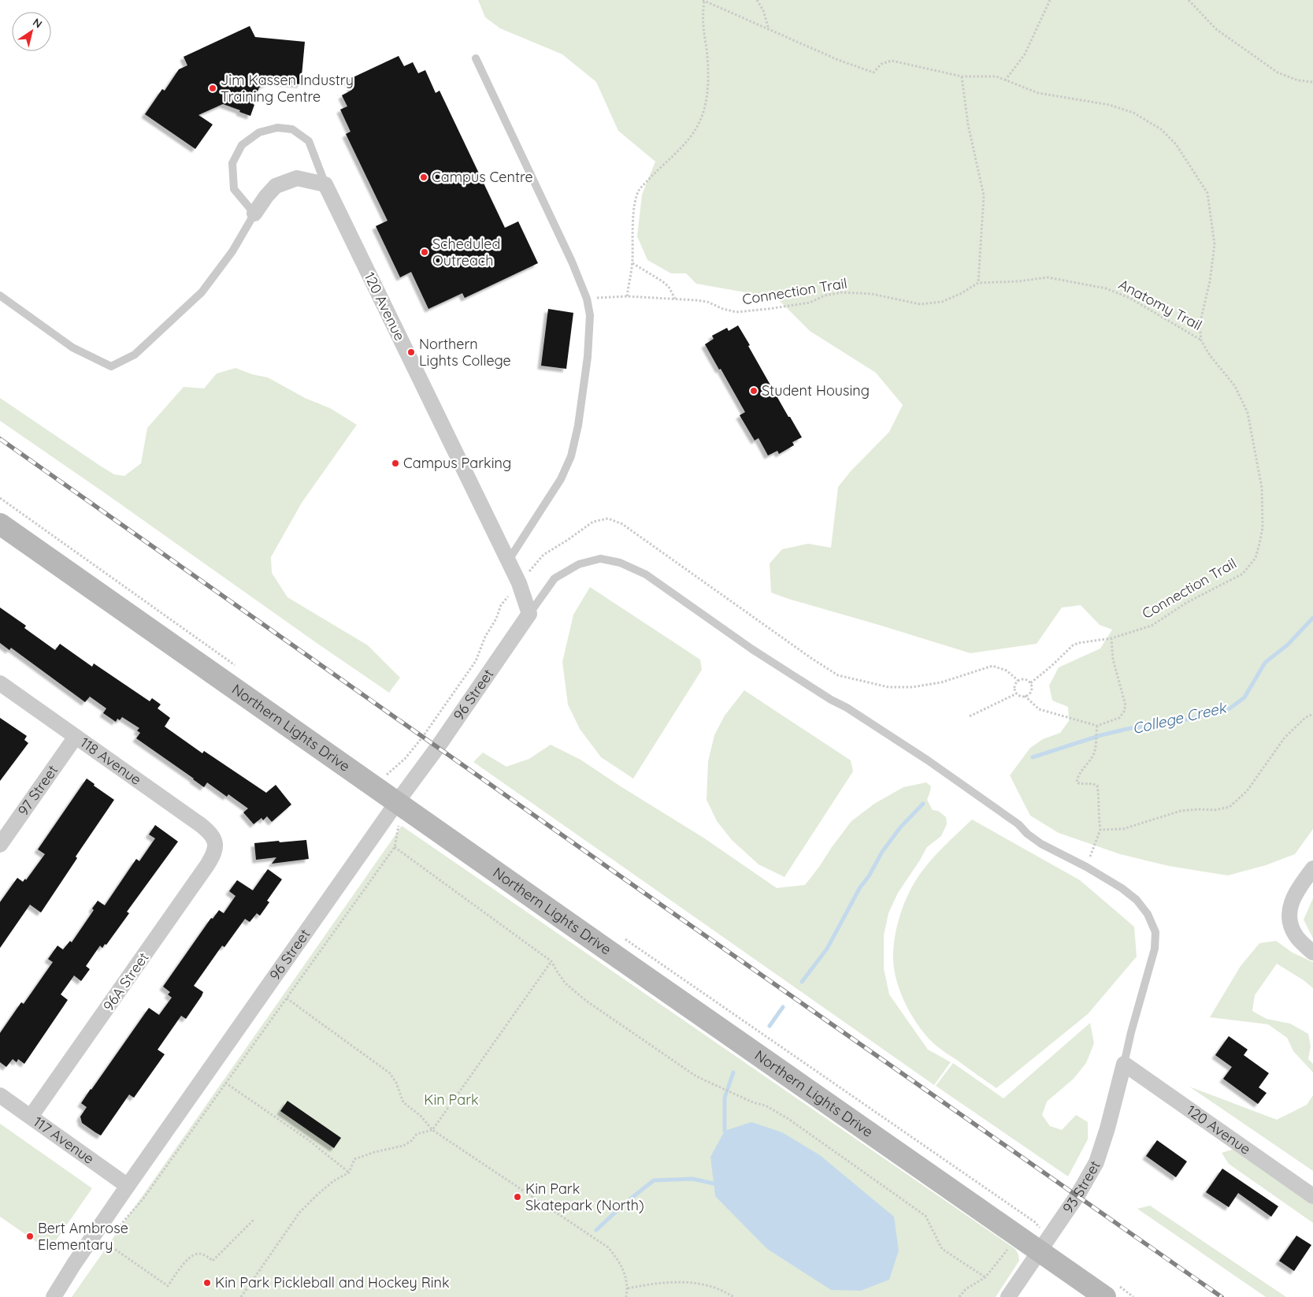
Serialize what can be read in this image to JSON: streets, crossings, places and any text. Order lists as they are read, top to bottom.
{
  "streets": {
    "main road": ["Northern Lights Drive"],
    "street": [
      "120 Avenue",
      "96 Street",
      "118 Avenue",
      "97 Street",
      "96A Street",
      "117 Avenue",
      "93 Street"
    ],
    "path": ["Connection Trail", "Anatomy Trail"]
  },
  "crossings": [
    ["Connection Trail", "Anatomy Trail"],
    ["120 Avenue", "96 Street"],
    ["120 Avenue", "93 Street"],
    ["96 Street", "Northern Lights Drive"],
    ["96 Street", "117 Avenue"],
    ["Northern Lights Drive", "93 Street"],
    ["118 Avenue", "97 Street"],
    ["118 Avenue", "96A Street"],
    ["96A Street", "117 Avenue"]
  ],
  "water": ["College Creek"],
  "parks": ["Kin Park"],
  "places": [
    "Jim Kassen Industry Training Centre",
    "Campus Centre",
    "Scheduled Outreach",
    "Northern Lights College",
    "Student Housing",
    "Campus Parking",
    "Kin Park Skatepark (North)",
    "Bert Ambrose Elementary",
    "Kin Park Pickleball and Hockey Rink"
  ],
  "north": "top right"
}
